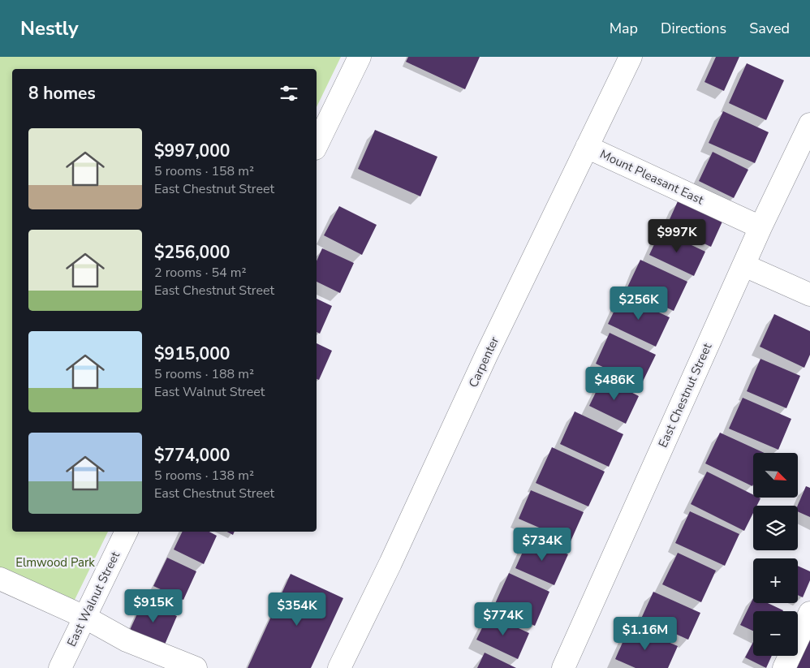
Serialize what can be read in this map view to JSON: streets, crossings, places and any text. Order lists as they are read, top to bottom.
{
  "streets": {
    "street": [
      "Mount Pleasant East",
      "Carpenter",
      "East Chestnut Street",
      "East Walnut Street"
    ]
  },
  "crossings": [
    ["Mount Pleasant East", "Carpenter"],
    ["Mount Pleasant East", "East Chestnut Street"]
  ],
  "parks": ["Elmwood Park"],
  "north": "bottom right",
  "page": {
    "header": "Nestly",
    "nav": ["Map", "Directions", "Saved"],
    "heading": "8 homes",
    "list": [
      {
        "name": "$997,000",
        "note": "5 rooms · 158 m² · East Chestnut Street"
      },
      {
        "name": "$256,000",
        "note": "2 rooms · 54 m² · East Chestnut Street"
      },
      {
        "name": "$915,000",
        "note": "5 rooms · 188 m² · East Walnut Street"
      },
      {
        "name": "$774,000",
        "note": "5 rooms · 138 m² · East Chestnut Street"
      }
    ],
    "price": [
      "$997K",
      "$256K",
      "$486K",
      "$734K",
      "$915K",
      "$354K",
      "$774K",
      "$1.16M"
    ],
    "map_buttons": ["+", "−"]
  }
}
